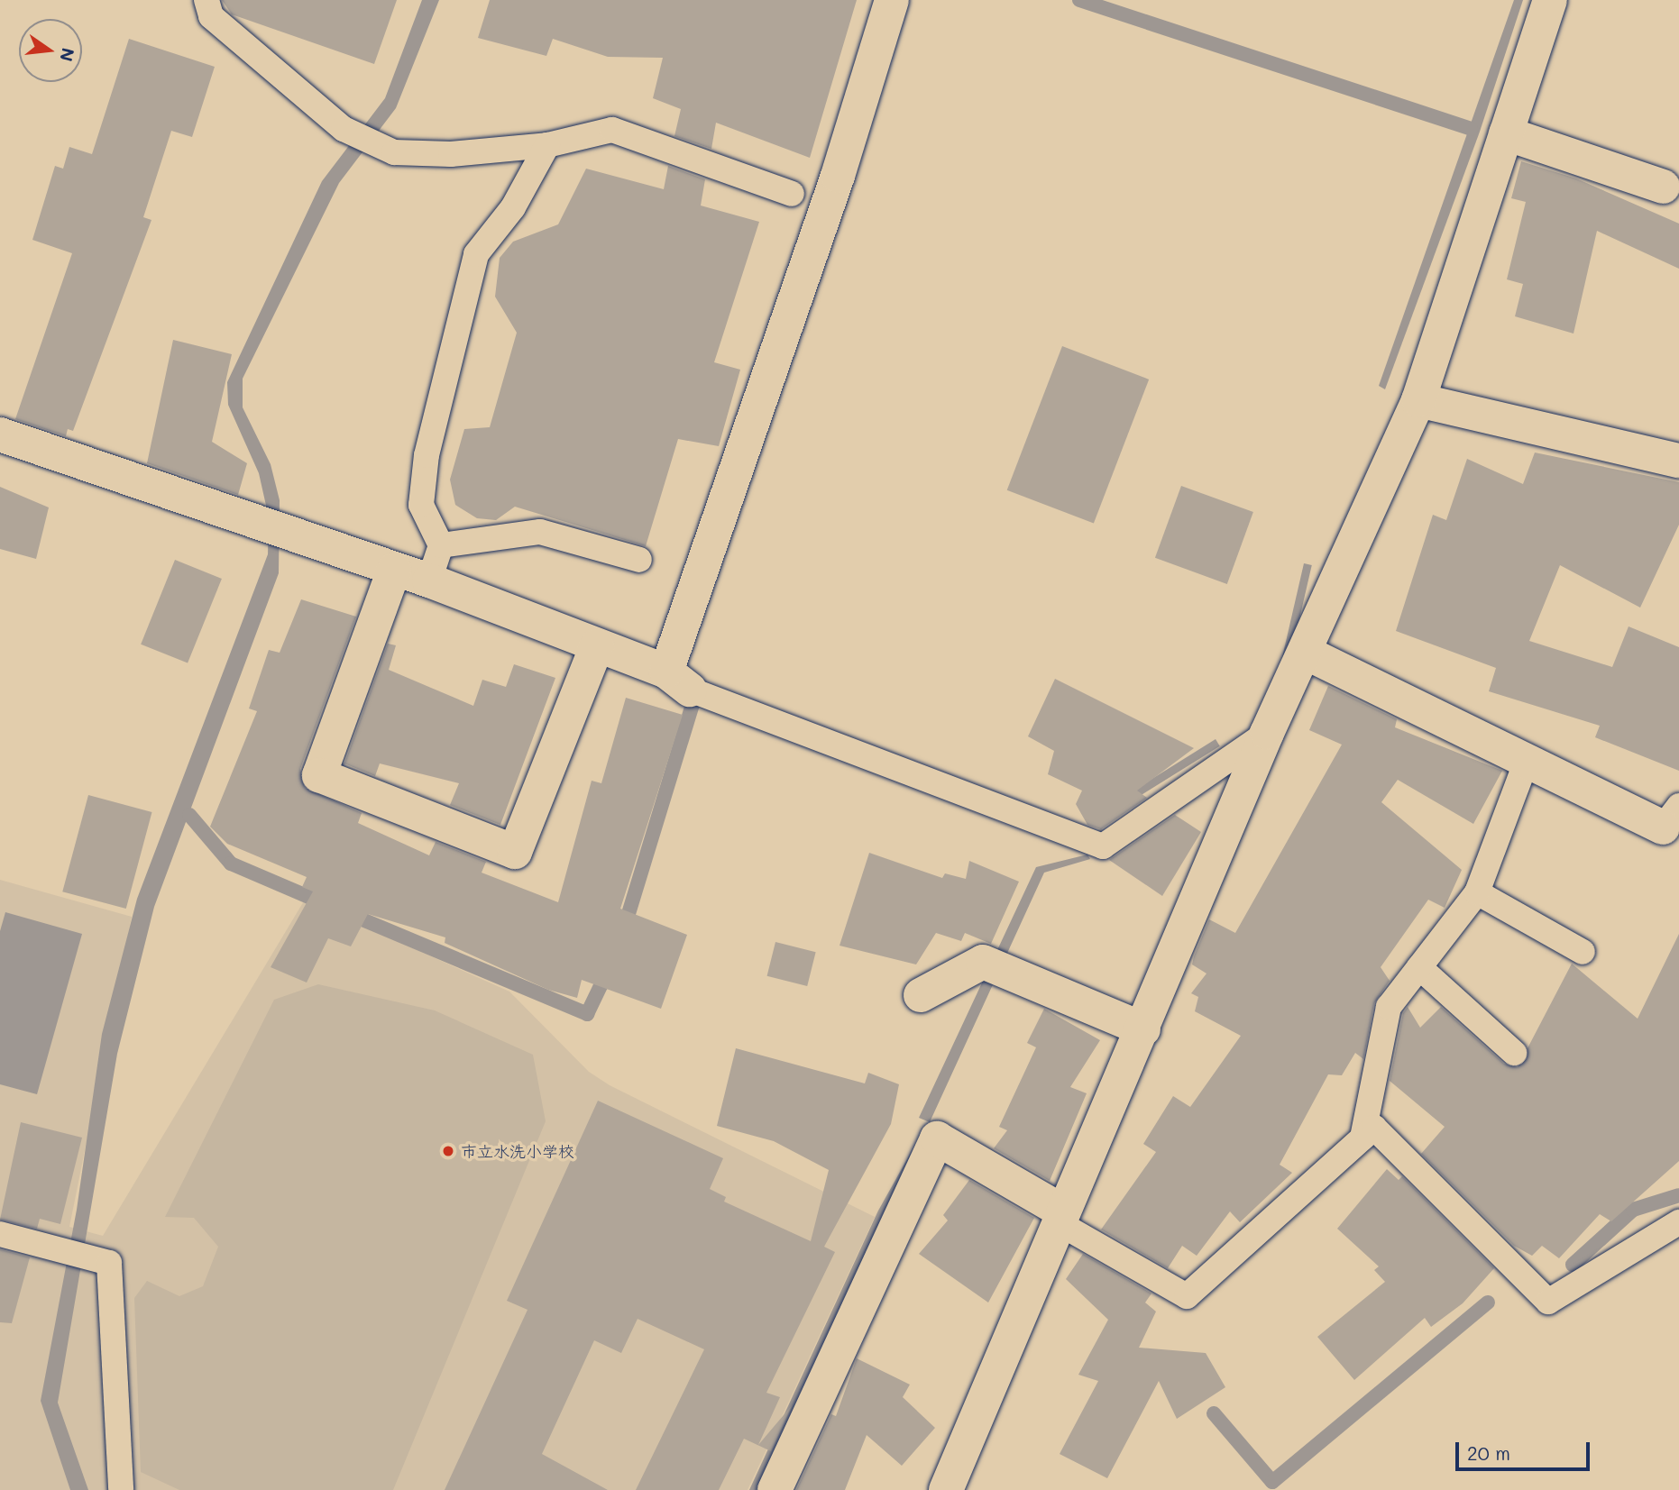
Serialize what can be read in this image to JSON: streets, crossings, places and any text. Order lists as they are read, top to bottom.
{
  "places": ["市立水洗小学校"],
  "scale_bar": "20 m",
  "north": "right"
}
